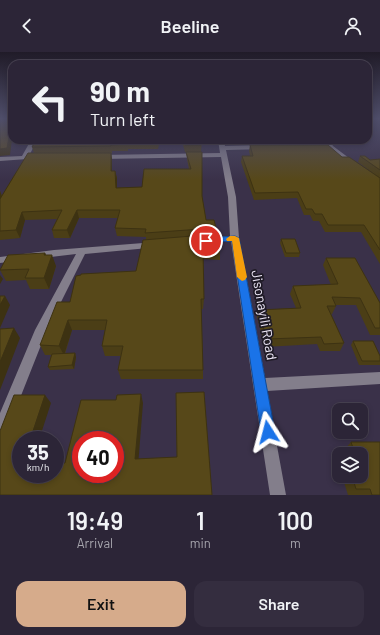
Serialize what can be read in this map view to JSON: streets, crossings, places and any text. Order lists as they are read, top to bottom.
{
  "streets": {
    "street": ["Jisonayili Road"]
  },
  "page": {
    "header": "Beeline",
    "turn": ["90 m", "Turn left"],
    "speed": "35 km/h",
    "limit": "40",
    "eta": [
      "19:49",
      "Arrival",
      "1",
      "min",
      "100",
      "m"
    ],
    "buttons": ["Exit", "Share"]
  }
}
